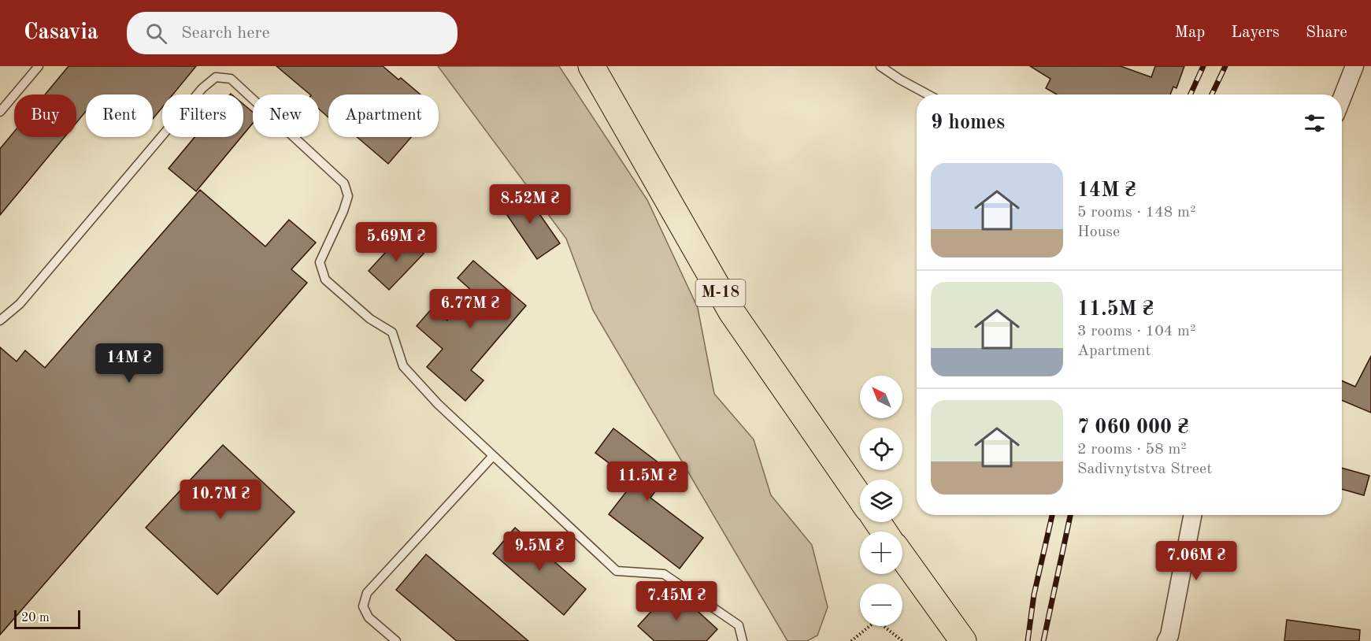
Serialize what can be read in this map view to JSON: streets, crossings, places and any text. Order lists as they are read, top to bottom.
{
  "streets": {
    "highway": ["М-18"]
  },
  "scale_bar": "20 m",
  "north": "top left",
  "page": {
    "header": "Casavia",
    "search": "Search here",
    "nav": ["Map", "Layers", "Share"],
    "chip": [
      "Buy",
      "Rent",
      "Filters",
      "New",
      "Apartment"
    ],
    "heading": "9 homes",
    "list": [
      {
        "name": "14M ₴",
        "note": "5 rooms · 148 m² · House"
      },
      {
        "name": "11.5M ₴",
        "note": "3 rooms · 104 m² · Apartment"
      },
      {
        "name": "7 060 000 ₴",
        "note": "2 rooms · 58 m² · Sadivnytstva Street"
      }
    ],
    "price": [
      "8.52M ₴",
      "5.69M ₴",
      "6.77M ₴",
      "14M ₴",
      "11.5M ₴",
      "10.7M ₴",
      "9.5M ₴",
      "7.06M ₴",
      "7.45M ₴"
    ],
    "map_buttons": ["+", "−"],
    "scale": "20 m"
  }
}
